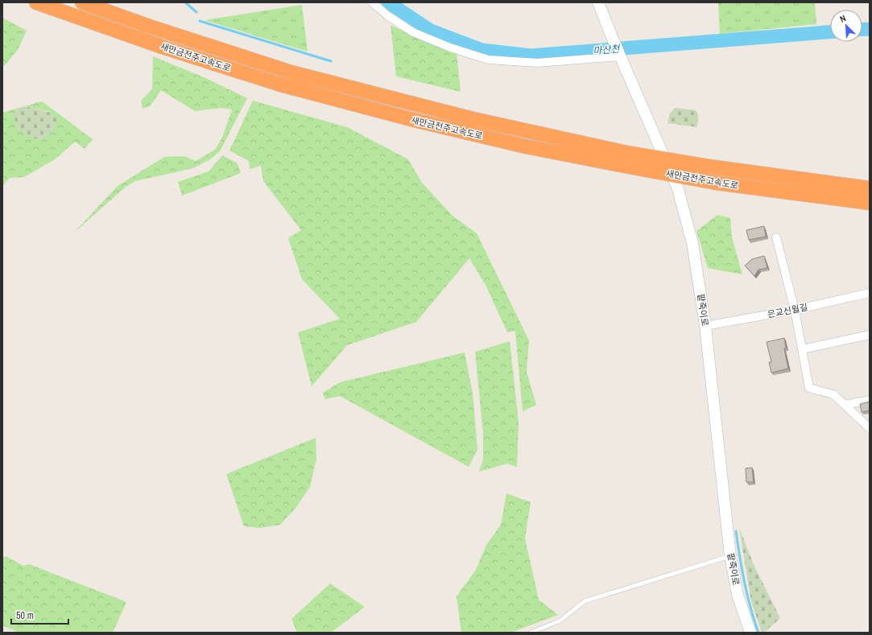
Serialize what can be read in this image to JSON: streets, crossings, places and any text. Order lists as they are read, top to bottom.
{
  "streets": {
    "highway": ["새만금전주고속도로"],
    "street": ["팥죽이로", "은교신월길"]
  },
  "crossings": [
    ["팥죽이로", "은교신월길"]
  ],
  "water": ["마산천"],
  "scale_bar": "50 m",
  "north": "top left"
}
